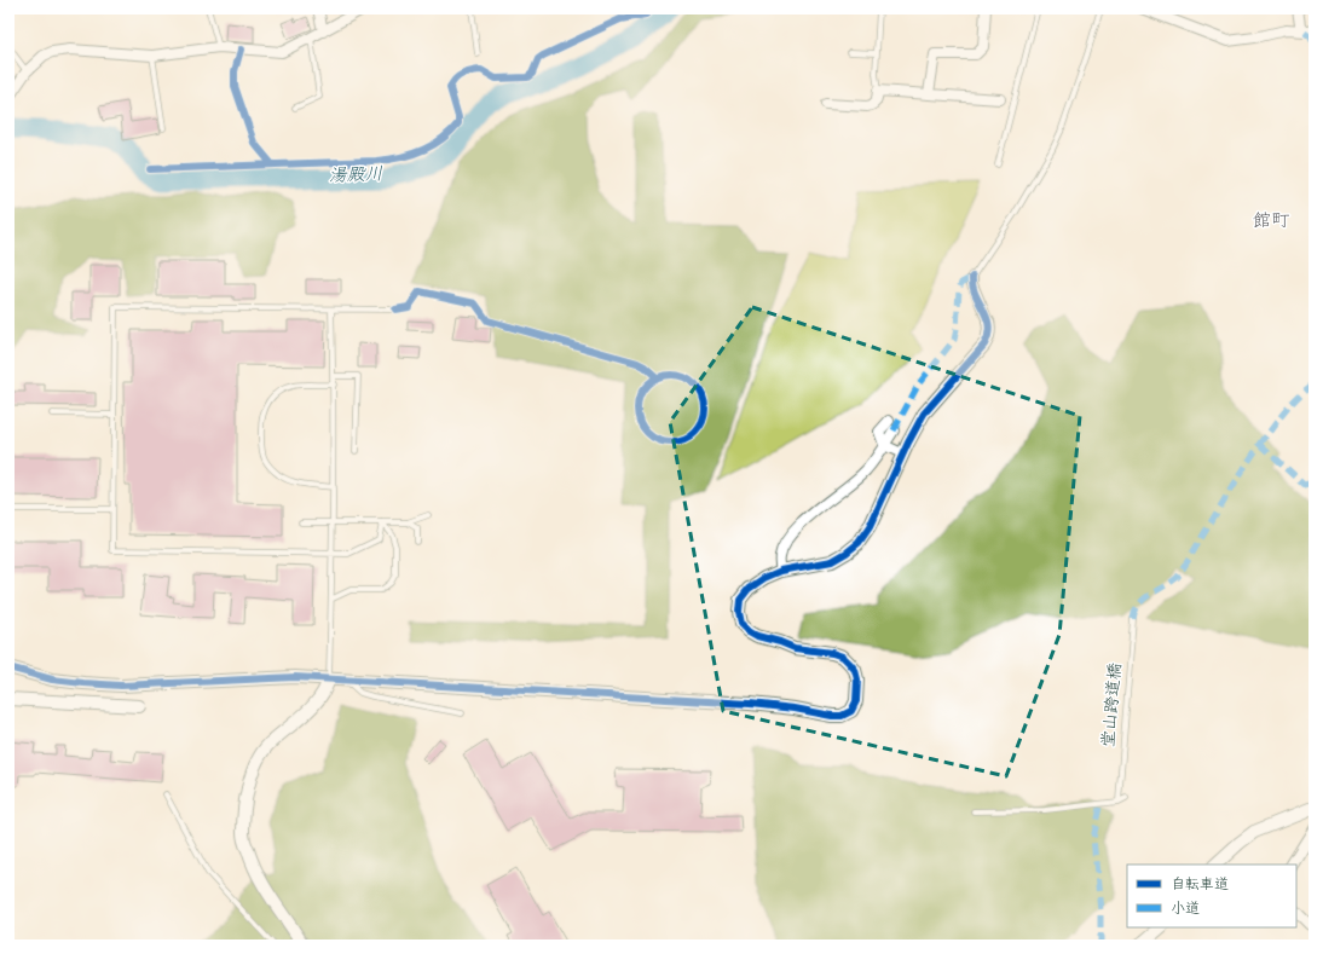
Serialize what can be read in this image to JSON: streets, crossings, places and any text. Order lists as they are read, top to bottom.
{
  "streets": {
    "lane": ["堂山跨道橋"]
  },
  "districts": ["館町"],
  "water": ["湯殿川"],
  "legend": ["自転車道", "小道"]
}
